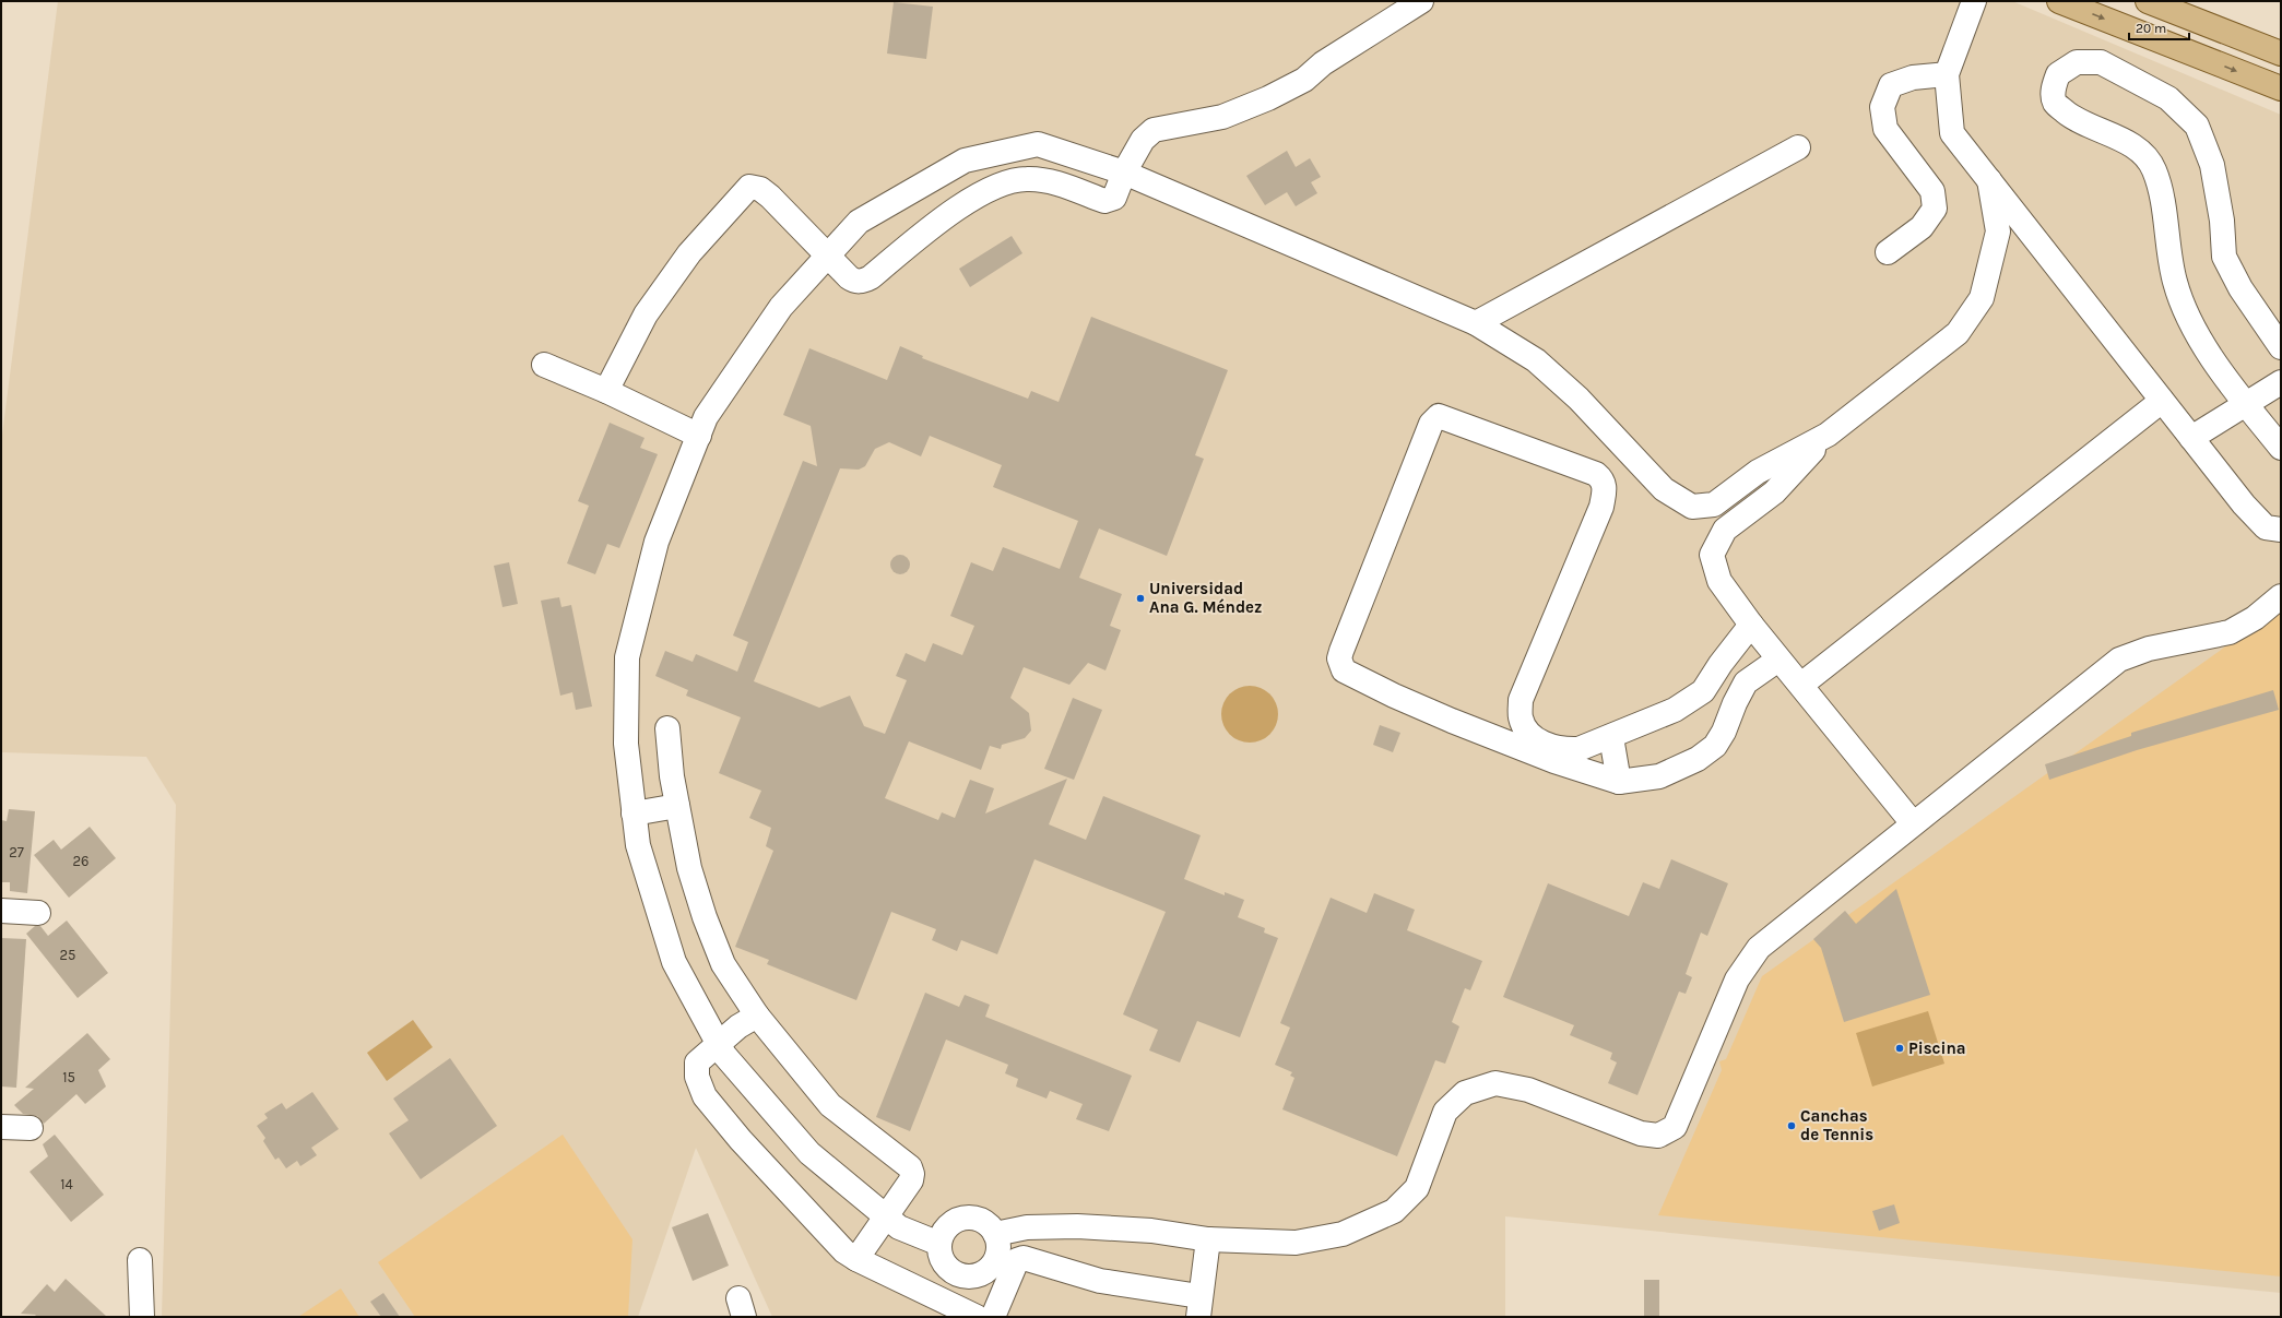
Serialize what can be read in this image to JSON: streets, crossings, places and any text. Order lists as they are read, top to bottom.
{
  "places": ["Universidad Ana G. Méndez", "Piscina", "Canchas de Tennis"],
  "house_numbers": [
    "27",
    "26",
    "25",
    "15",
    "14"
  ],
  "scale_bar": "20 m"
}
